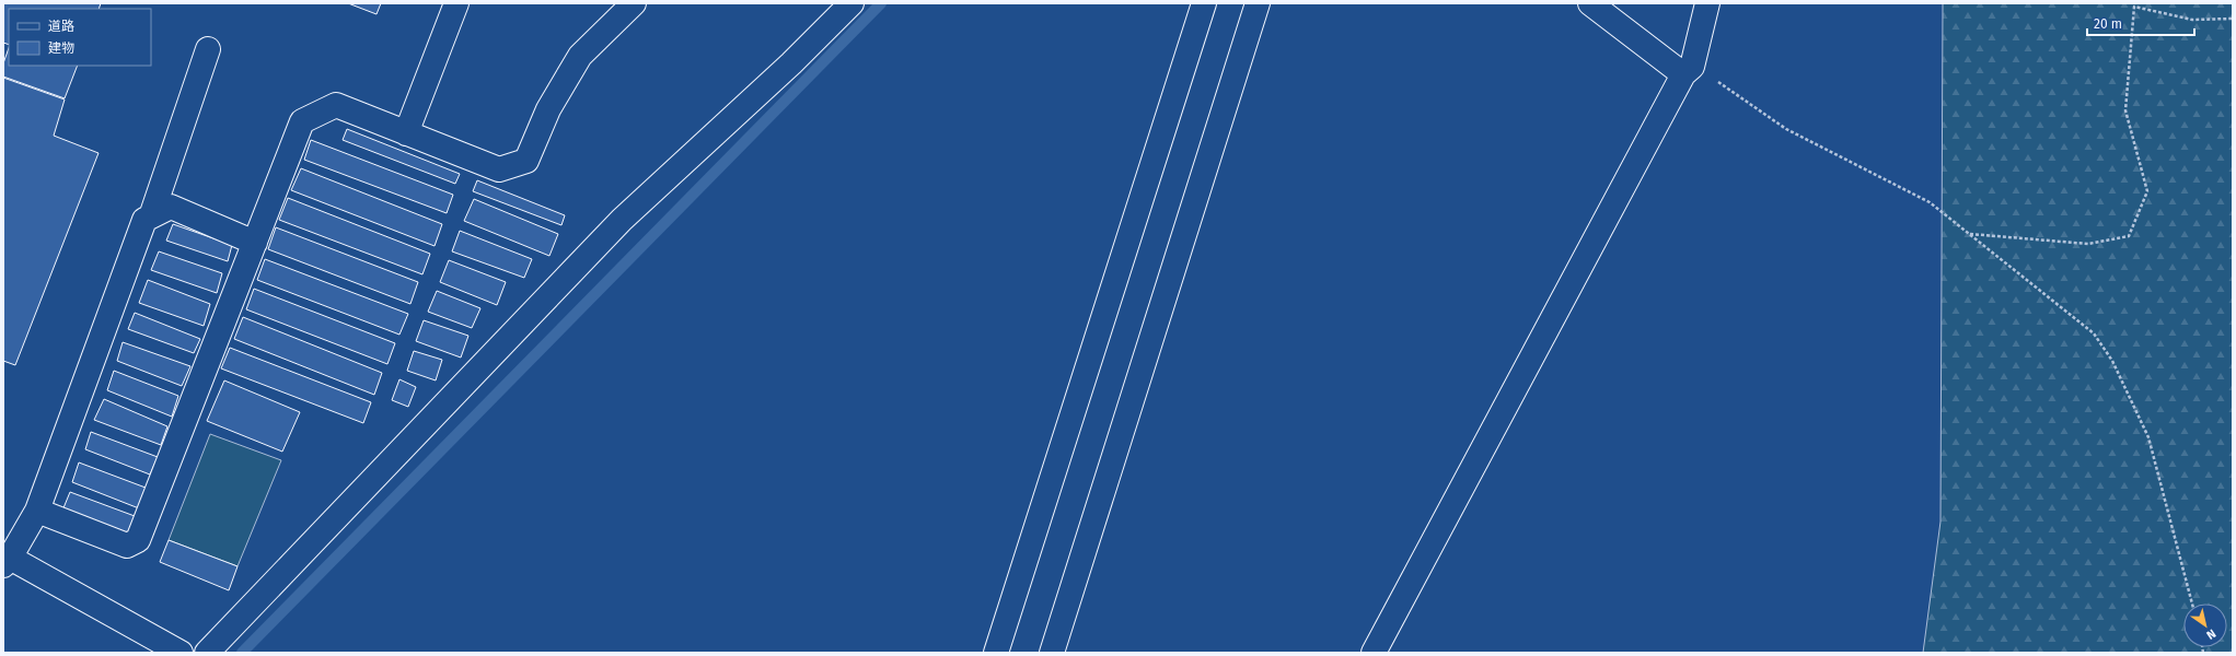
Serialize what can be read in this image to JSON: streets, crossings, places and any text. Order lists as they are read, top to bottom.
{
  "legend": ["道路", "建物"],
  "scale_bar": "20 m",
  "north": "bottom right"
}
